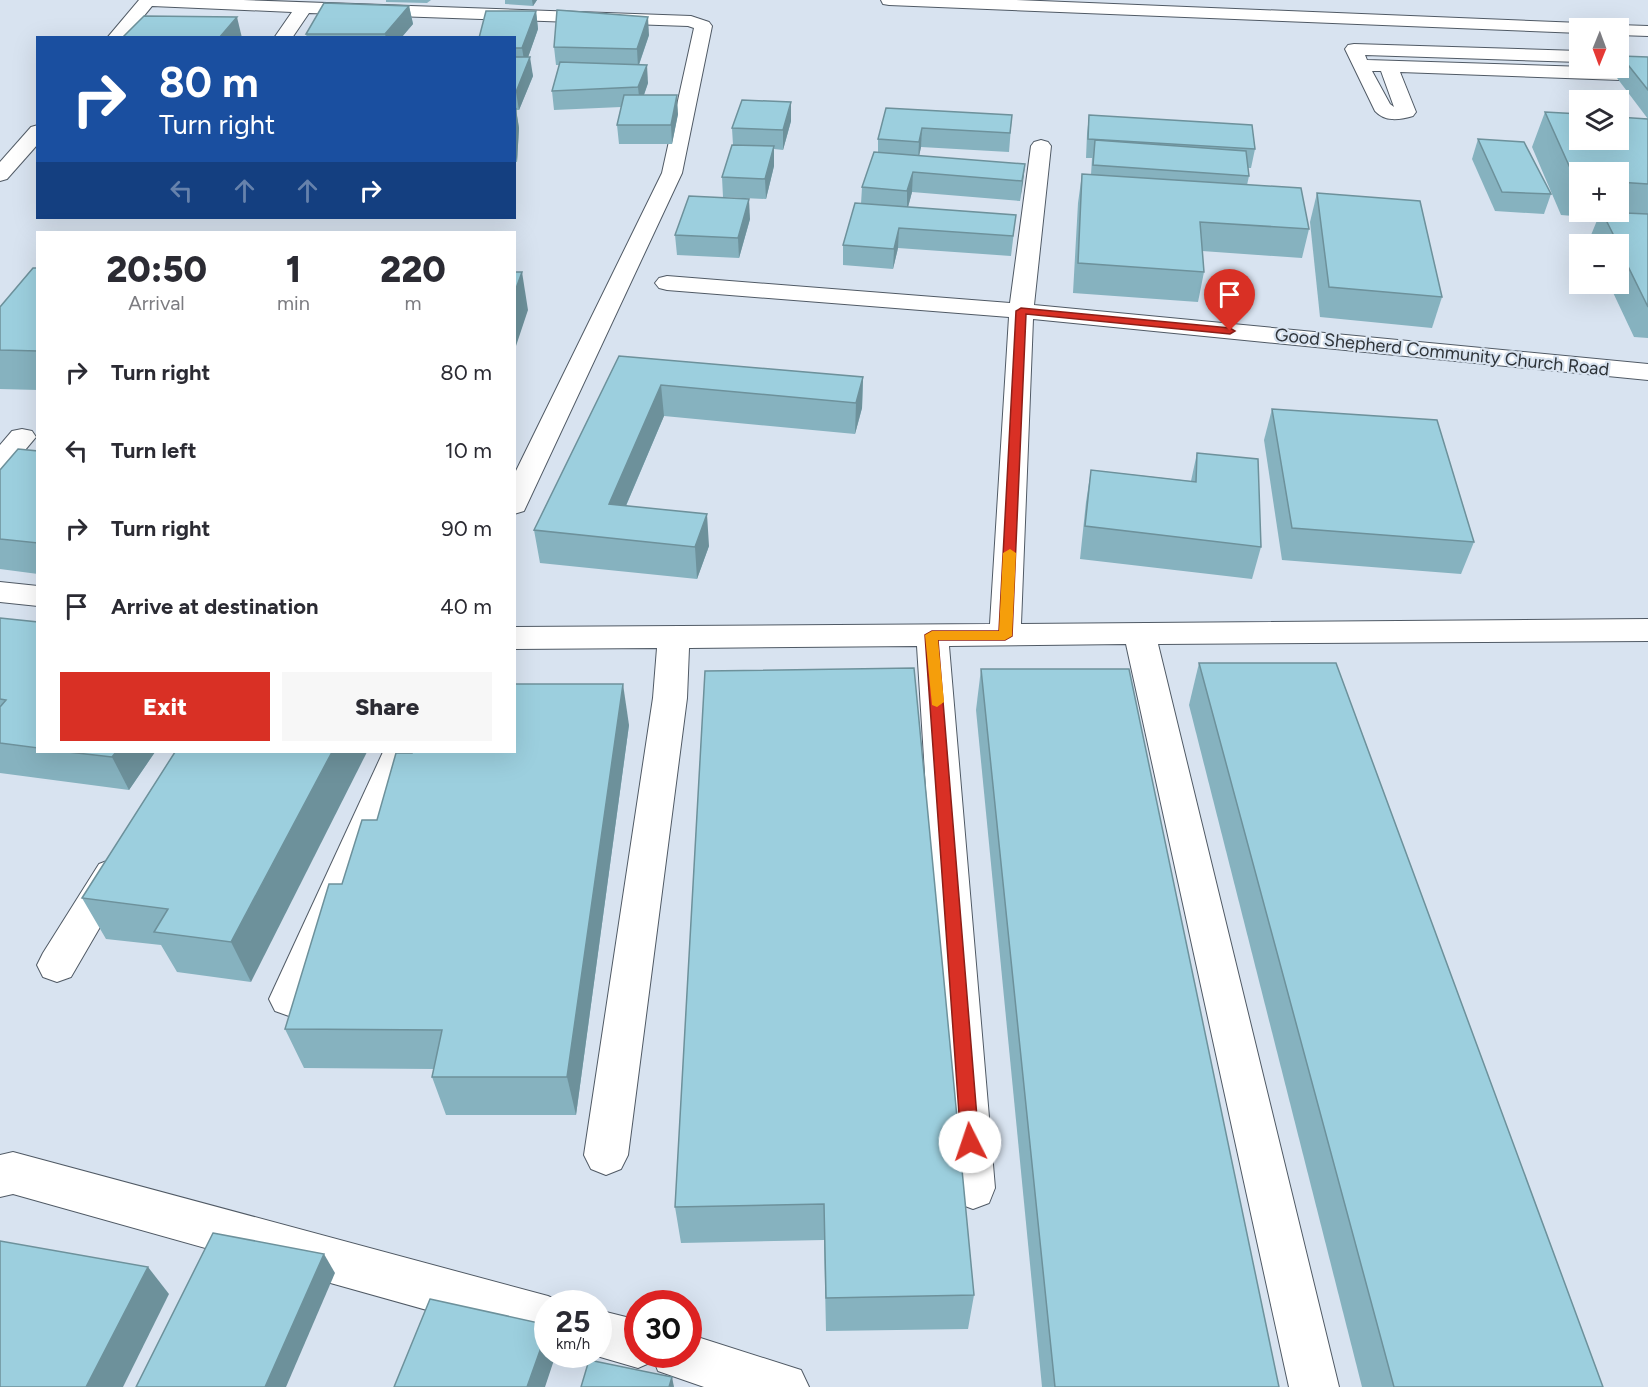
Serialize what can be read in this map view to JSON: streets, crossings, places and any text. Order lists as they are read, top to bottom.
{
  "streets": {
    "street": ["Good Shepherd Community Church Road"]
  },
  "north": "bottom",
  "page": {
    "map_buttons": ["+", "−"],
    "turn": ["80 m", "Turn right"],
    "eta": [
      "20:50",
      "Arrival",
      "1",
      "min",
      "220",
      "m"
    ],
    "list": [
      {
        "name": "Turn right",
        "value": "80 m"
      },
      {
        "name": "Turn left",
        "value": "10 m"
      },
      {
        "name": "Turn right",
        "value": "90 m"
      },
      {
        "name": "Arrive at destination",
        "value": "40 m"
      }
    ],
    "buttons": ["Exit", "Share"],
    "speed": "25 km/h",
    "limit": "30"
  }
}
